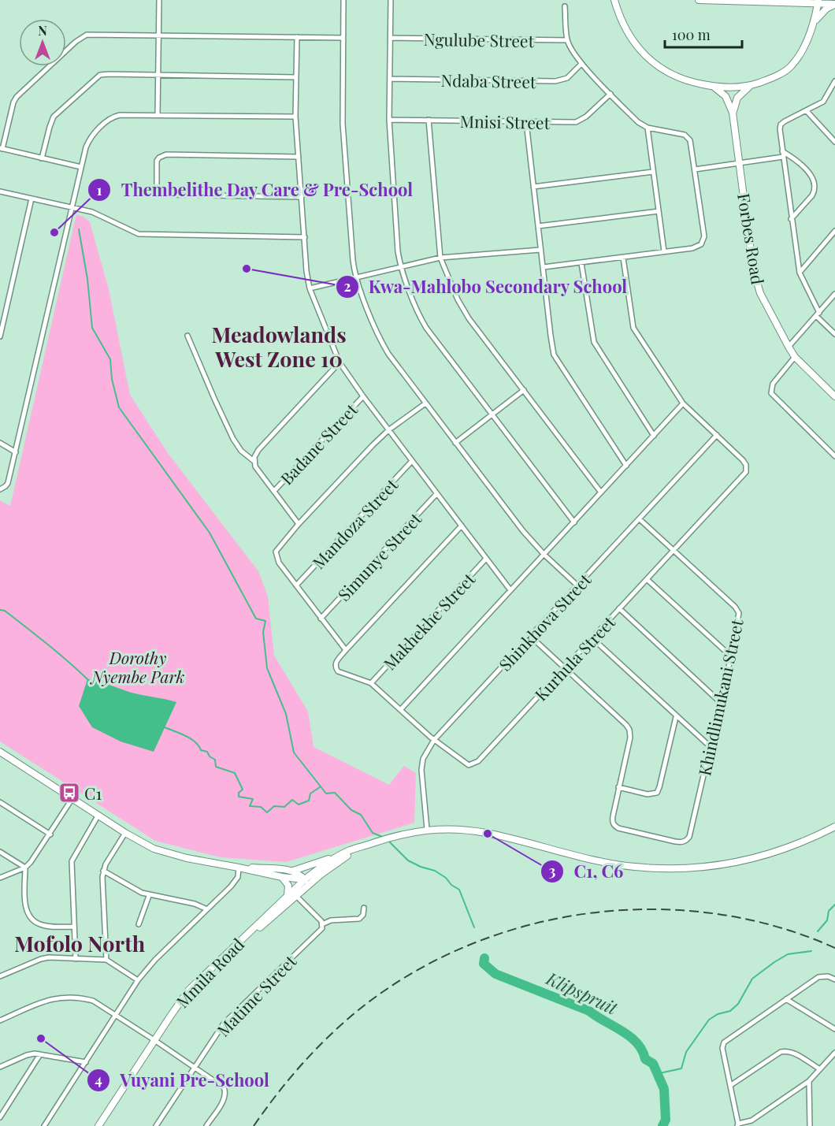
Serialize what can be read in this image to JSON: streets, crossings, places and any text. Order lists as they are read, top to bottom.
{
  "streets": {
    "main road": ["Forbes Road", "Mmila Road"],
    "street": [
      "Ngulube Street",
      "Ndaba Street",
      "Mnisi Street",
      "Badane Street",
      "Mandoza Street",
      "Simunye Street",
      "Makhekhe Street",
      "Shinkhova Street",
      "Kurhula Street",
      "Khindlimukani Street",
      "Matime Street"
    ]
  },
  "crossings": [
    ["Makhekhe Street", "Kurhula Street"],
    ["Shinkhova Street", "Kurhula Street"],
    ["Shinkhova Street", "Khindlimukani Street"],
    ["Kurhula Street", "Khindlimukani Street"]
  ],
  "districts": ["Meadowlands West Zone 10", "Mofolo North"],
  "water": ["Klipspruit"],
  "parks": ["Dorothy Nyembe Park"],
  "places": {
    "other": [
      "Thembelithe Day Care & Pre-School",
      "Kwa-Mahlobo Secondary School",
      "C1, C6",
      "Vuyani Pre-School"
    ],
    "bus stop": ["C1"]
  },
  "scale_bar": "100 m",
  "north": "top"
}
